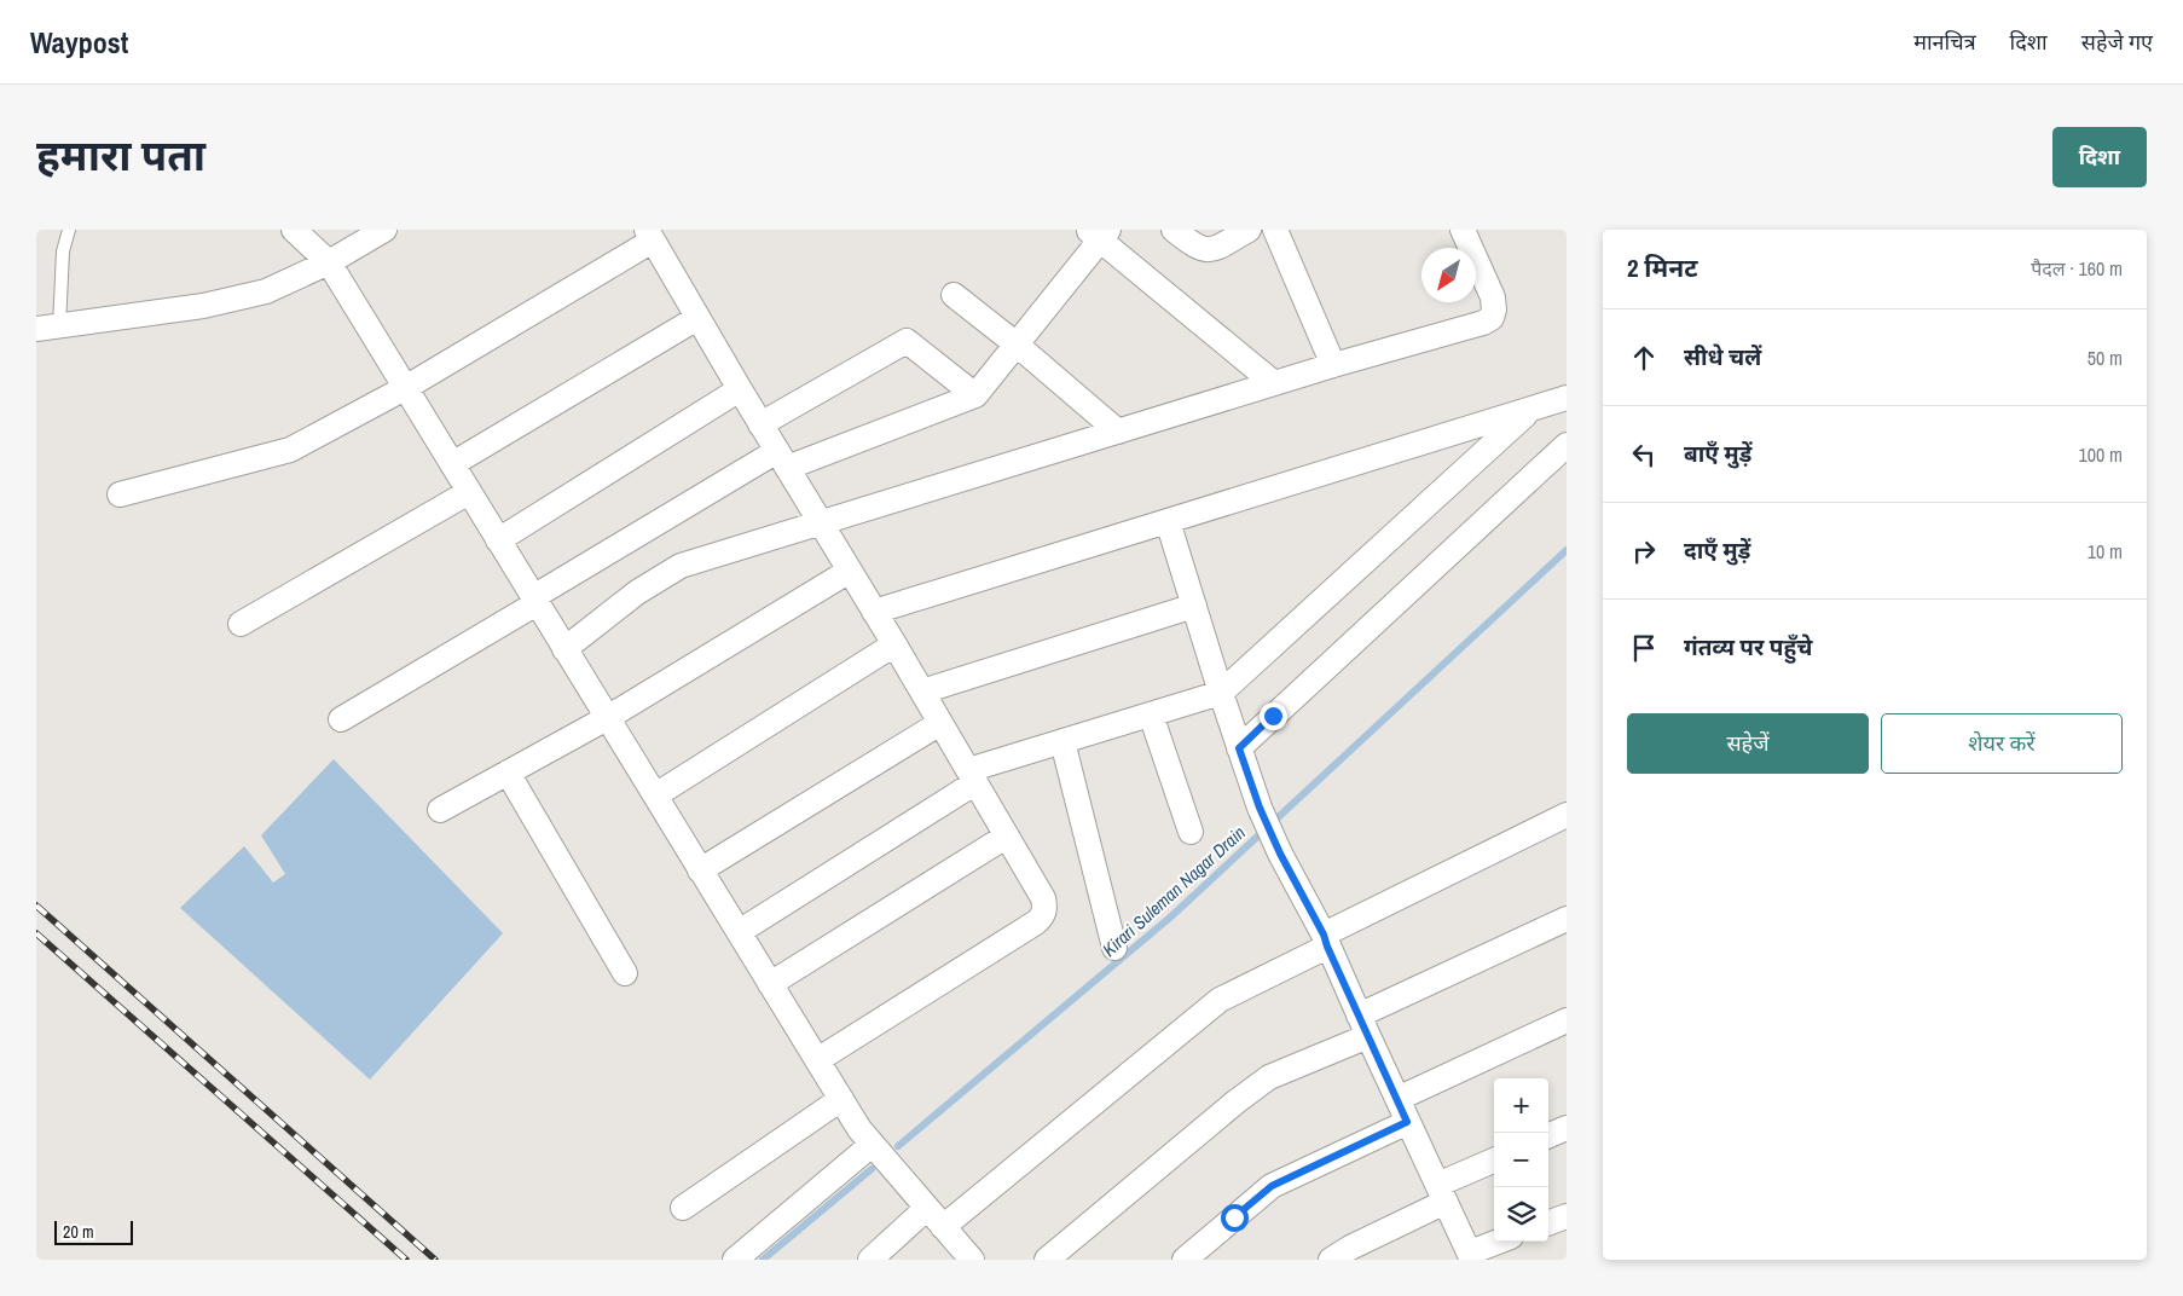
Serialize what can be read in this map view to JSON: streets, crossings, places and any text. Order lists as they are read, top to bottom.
{
  "water": ["Kirari Suleman Nagar Drain"],
  "scale_bar": "20 m",
  "north": "bottom left",
  "page": {
    "header": "Waypost",
    "nav": ["मानचित्र", "दिशा", "सहेजे गए"],
    "title": "हमारा पता",
    "buttons": [
      "दिशा",
      ["सहेजें", "शेयर करें"]
    ],
    "heading": ["2 मिनट", "पैदल · 160 m"],
    "list": [
      ["सीधे चलें", "50 m"],
      ["बाएँ मुड़ें", "100 m"],
      ["दाएँ मुड़ें", "10 m"],
      "गंतव्य पर पहुँचे"
    ],
    "map_buttons": ["+", "−"],
    "scale": "20 m"
  }
}
